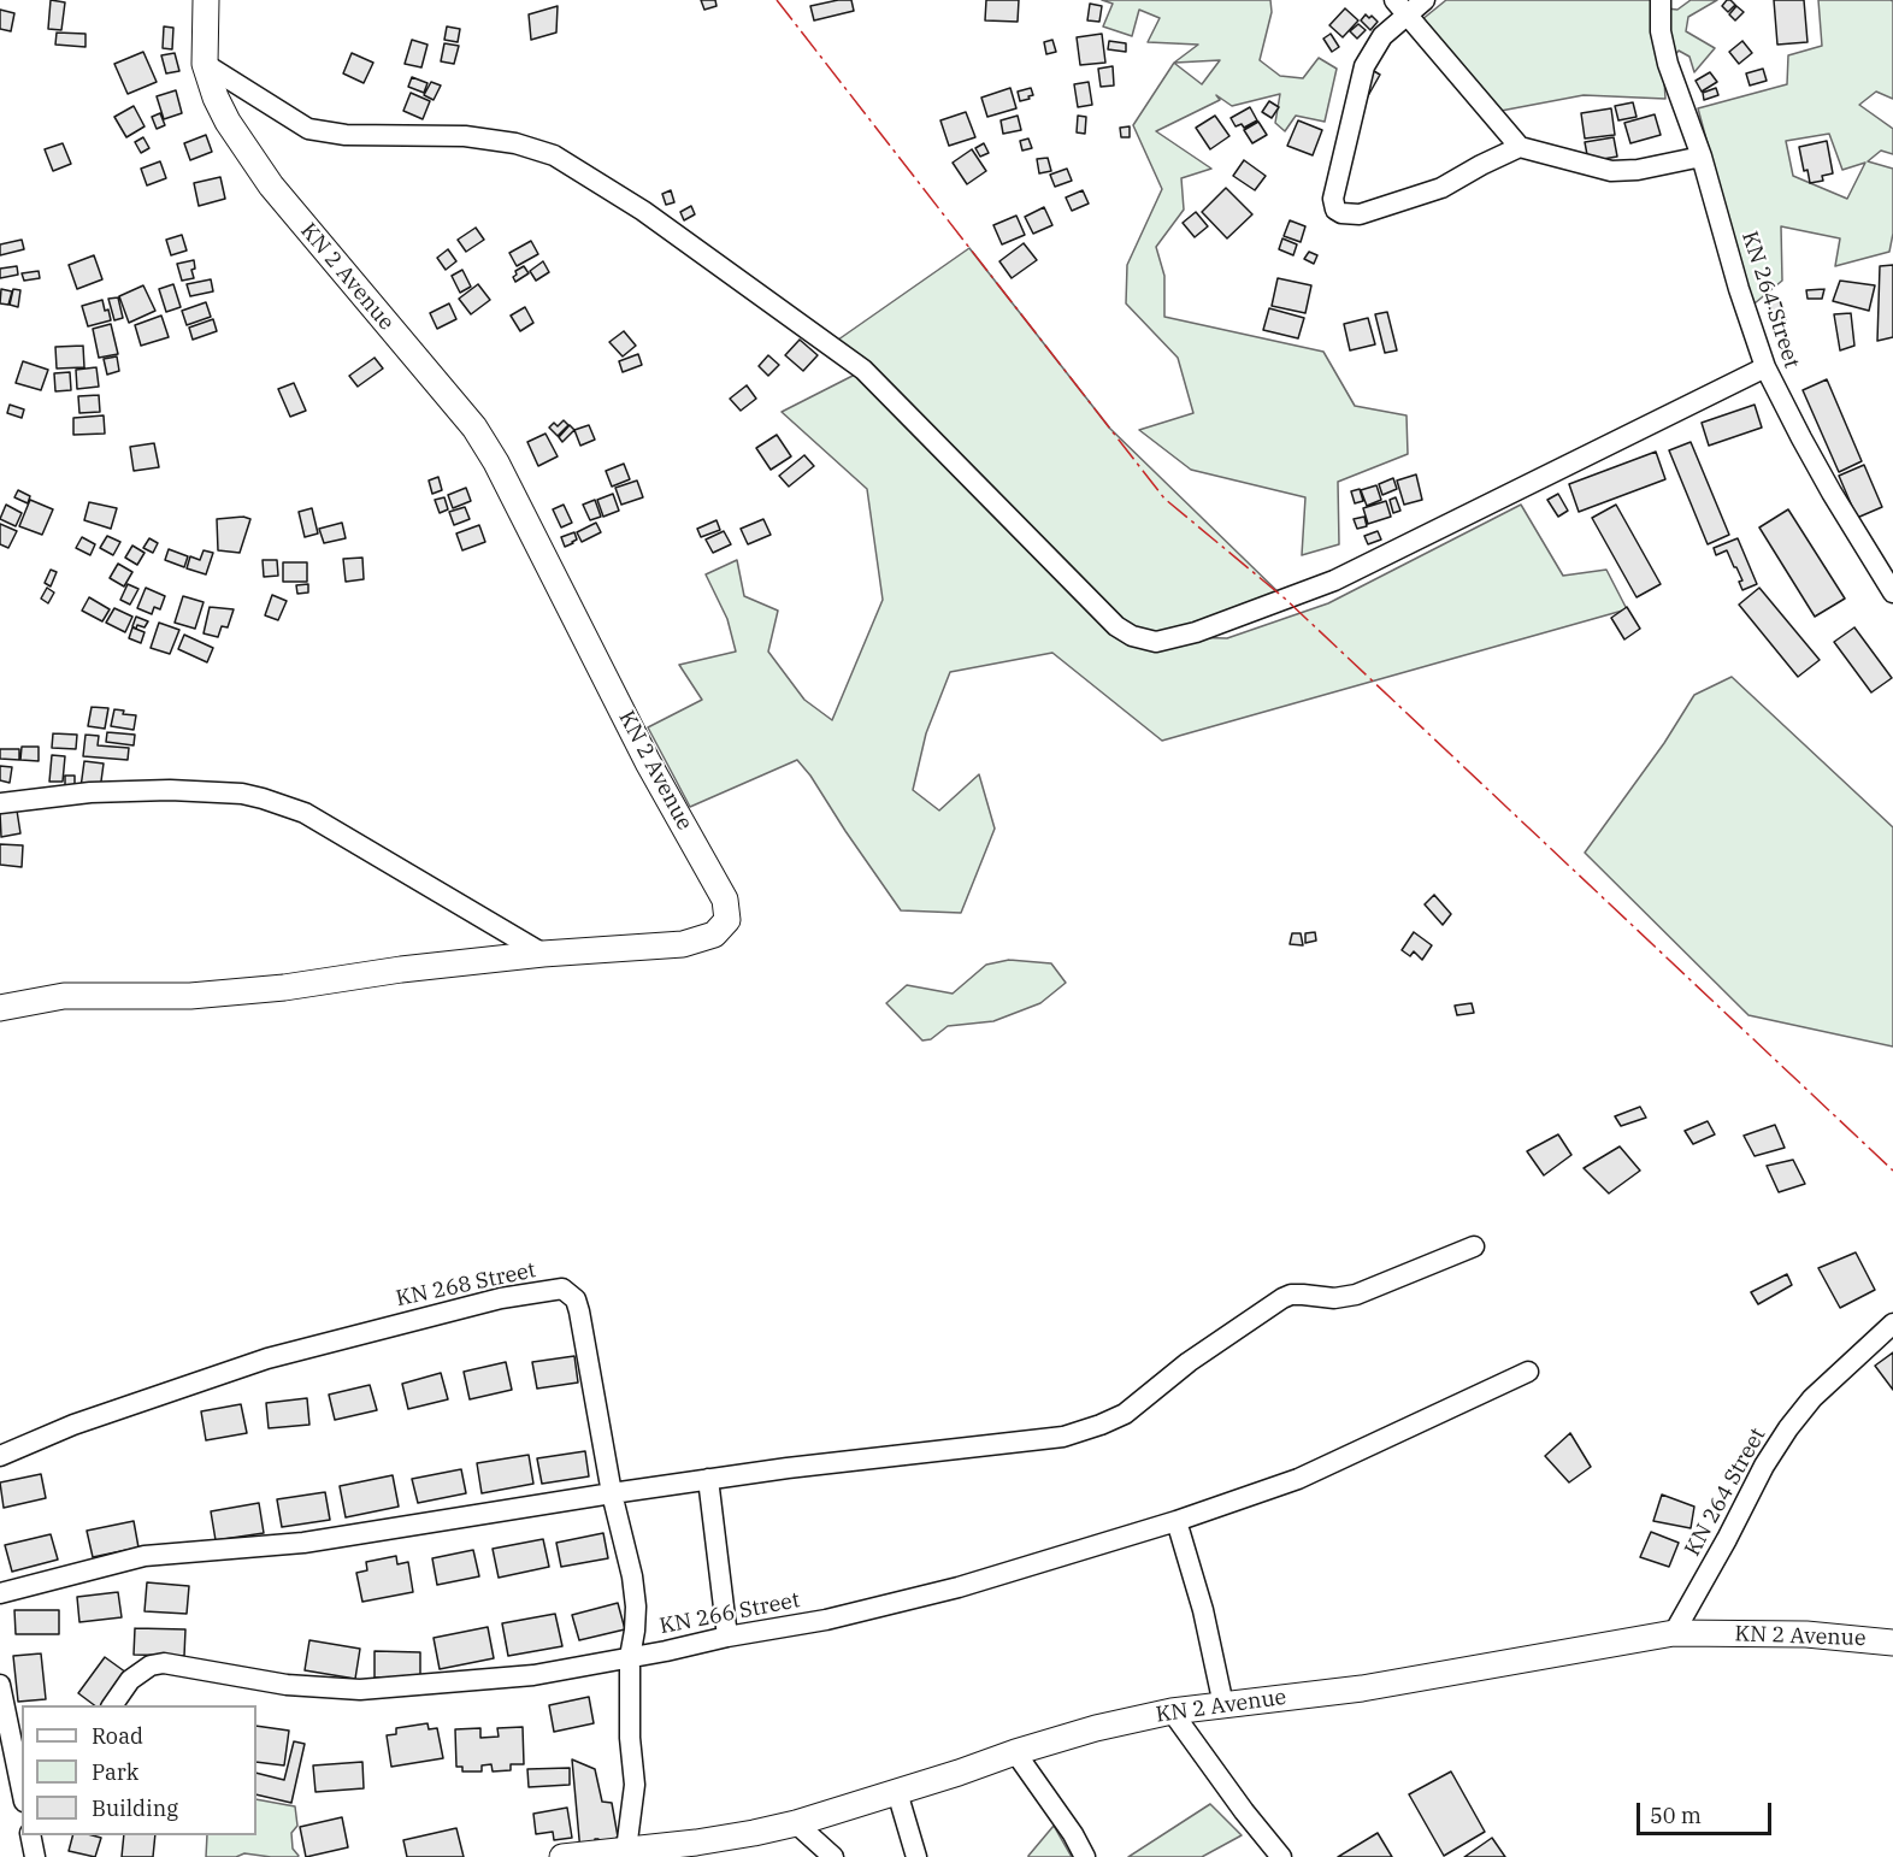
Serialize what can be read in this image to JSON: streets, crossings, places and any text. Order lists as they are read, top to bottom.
{
  "streets": {
    "main road": ["KN 2 Avenue"],
    "street": ["KN 264 Street", "KN 268 Street", "KN 266 Street"]
  },
  "crossings": [
    ["KN 2 Avenue", "KN 264 Street"],
    ["KN 2 Avenue", "KN 268 Street"],
    ["KN 268 Street", "KN 266 Street"]
  ],
  "legend": ["Road", "Park", "Building"],
  "scale_bar": "50 m"
}
